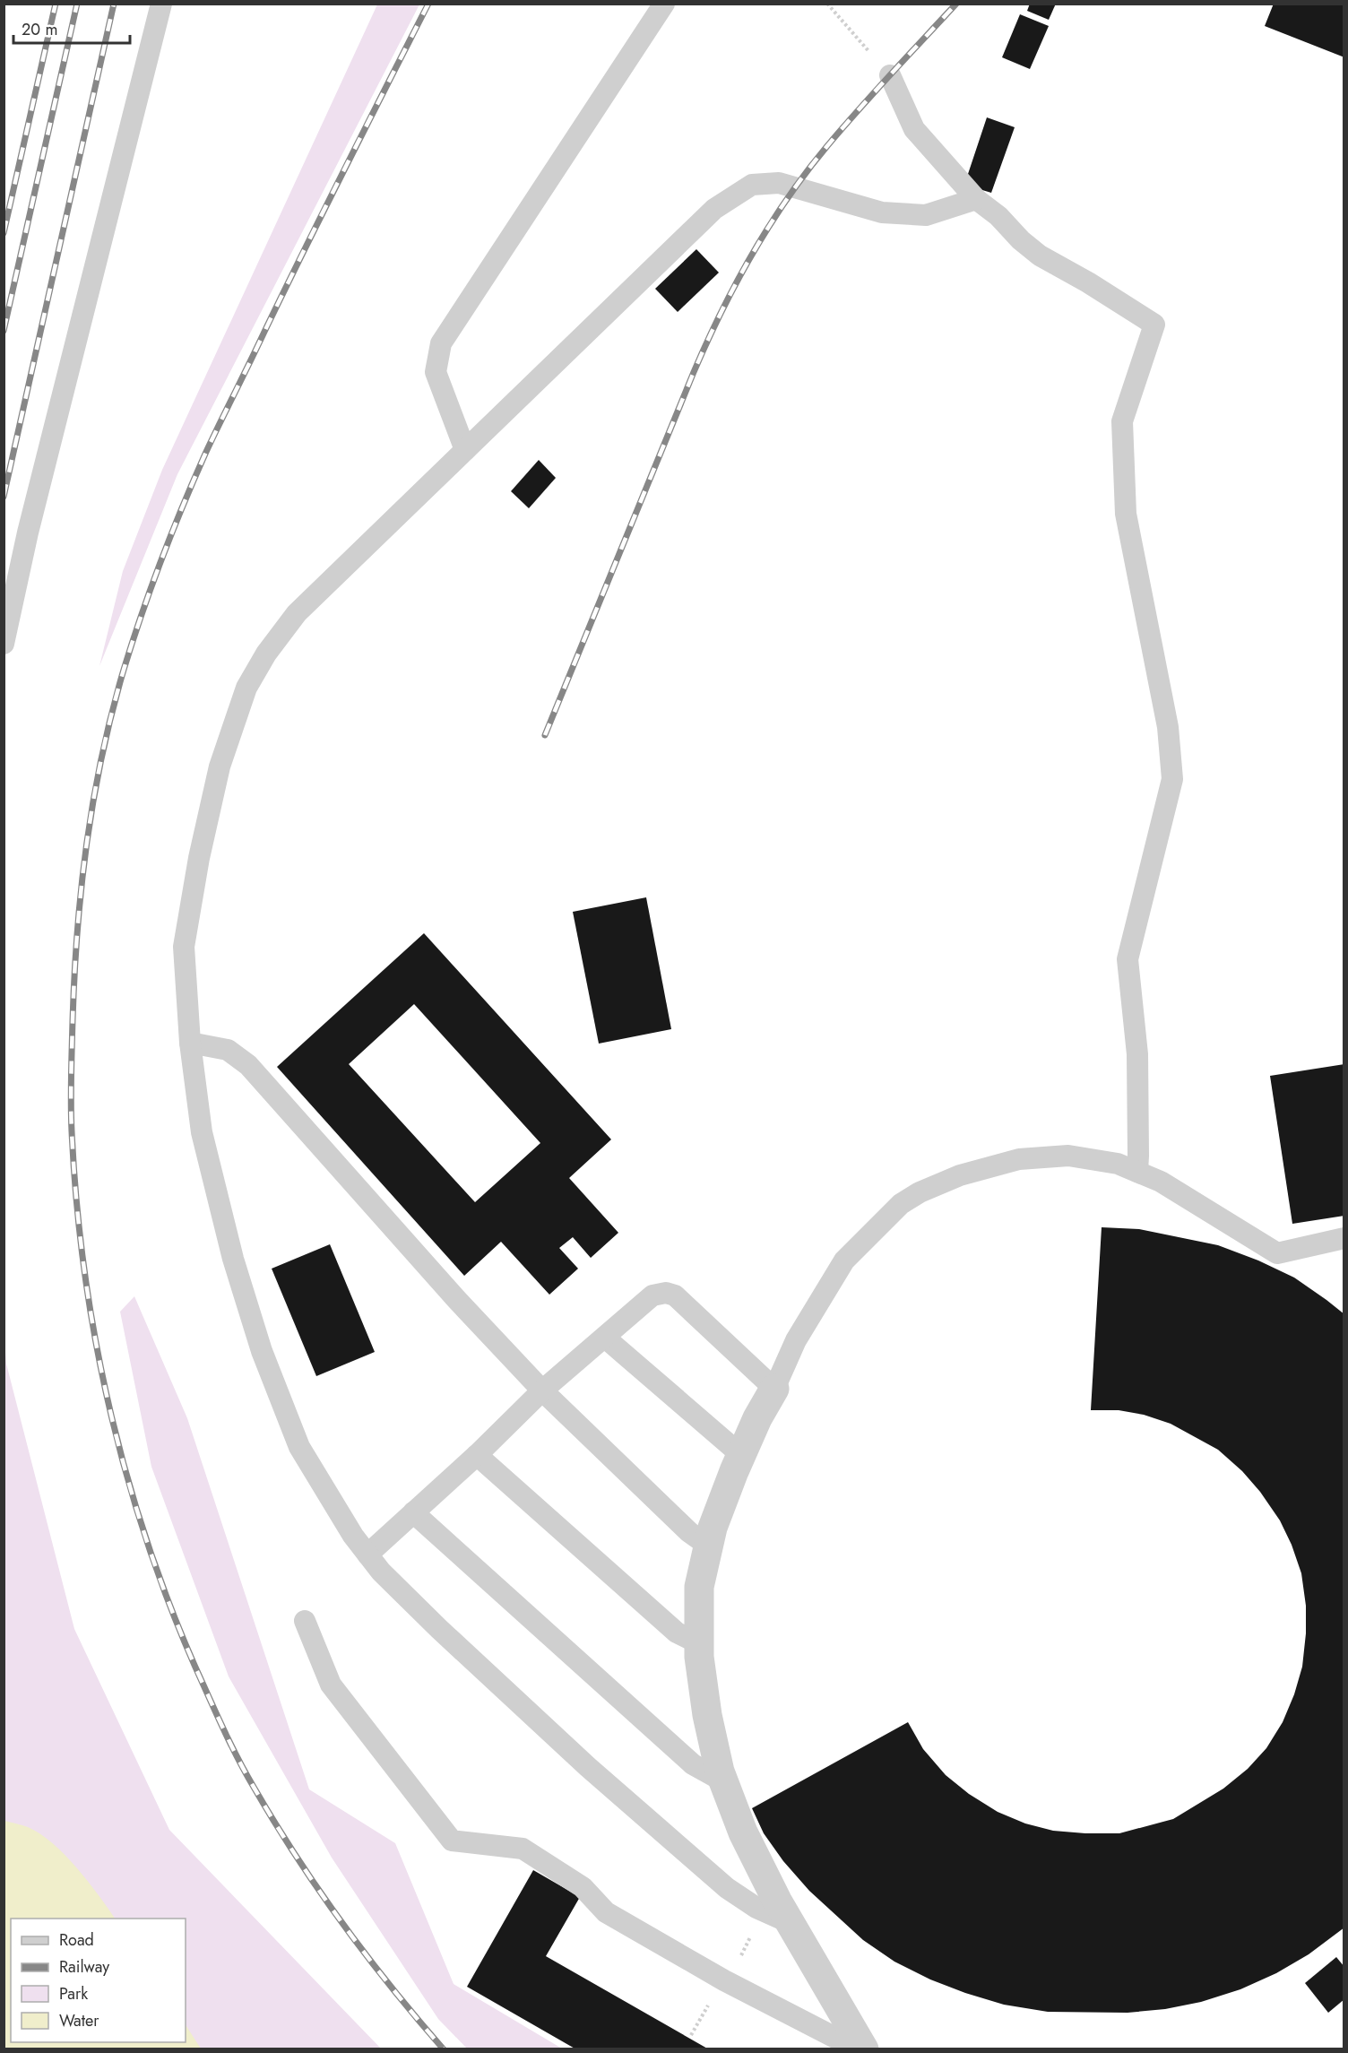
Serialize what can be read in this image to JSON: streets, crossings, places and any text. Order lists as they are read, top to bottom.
{
  "legend": [
    "Road",
    "Railway",
    "Park",
    "Water"
  ],
  "scale_bar": "20 m"
}
